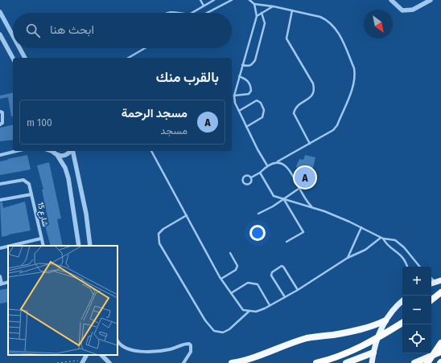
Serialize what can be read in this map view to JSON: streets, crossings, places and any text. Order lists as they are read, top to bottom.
{
  "streets": {
    "street": ["شارع 15"]
  },
  "north": "bottom right",
  "page": {
    "search": "ابحث هنا",
    "heading": "بالقرب منك",
    "list": [
      {
        "mark": "A",
        "name": "مسجد الرحمة",
        "note": "مسجد",
        "value": "100 m"
      }
    ],
    "pins": "A",
    "map_buttons": ["+", "−"]
  }
}
